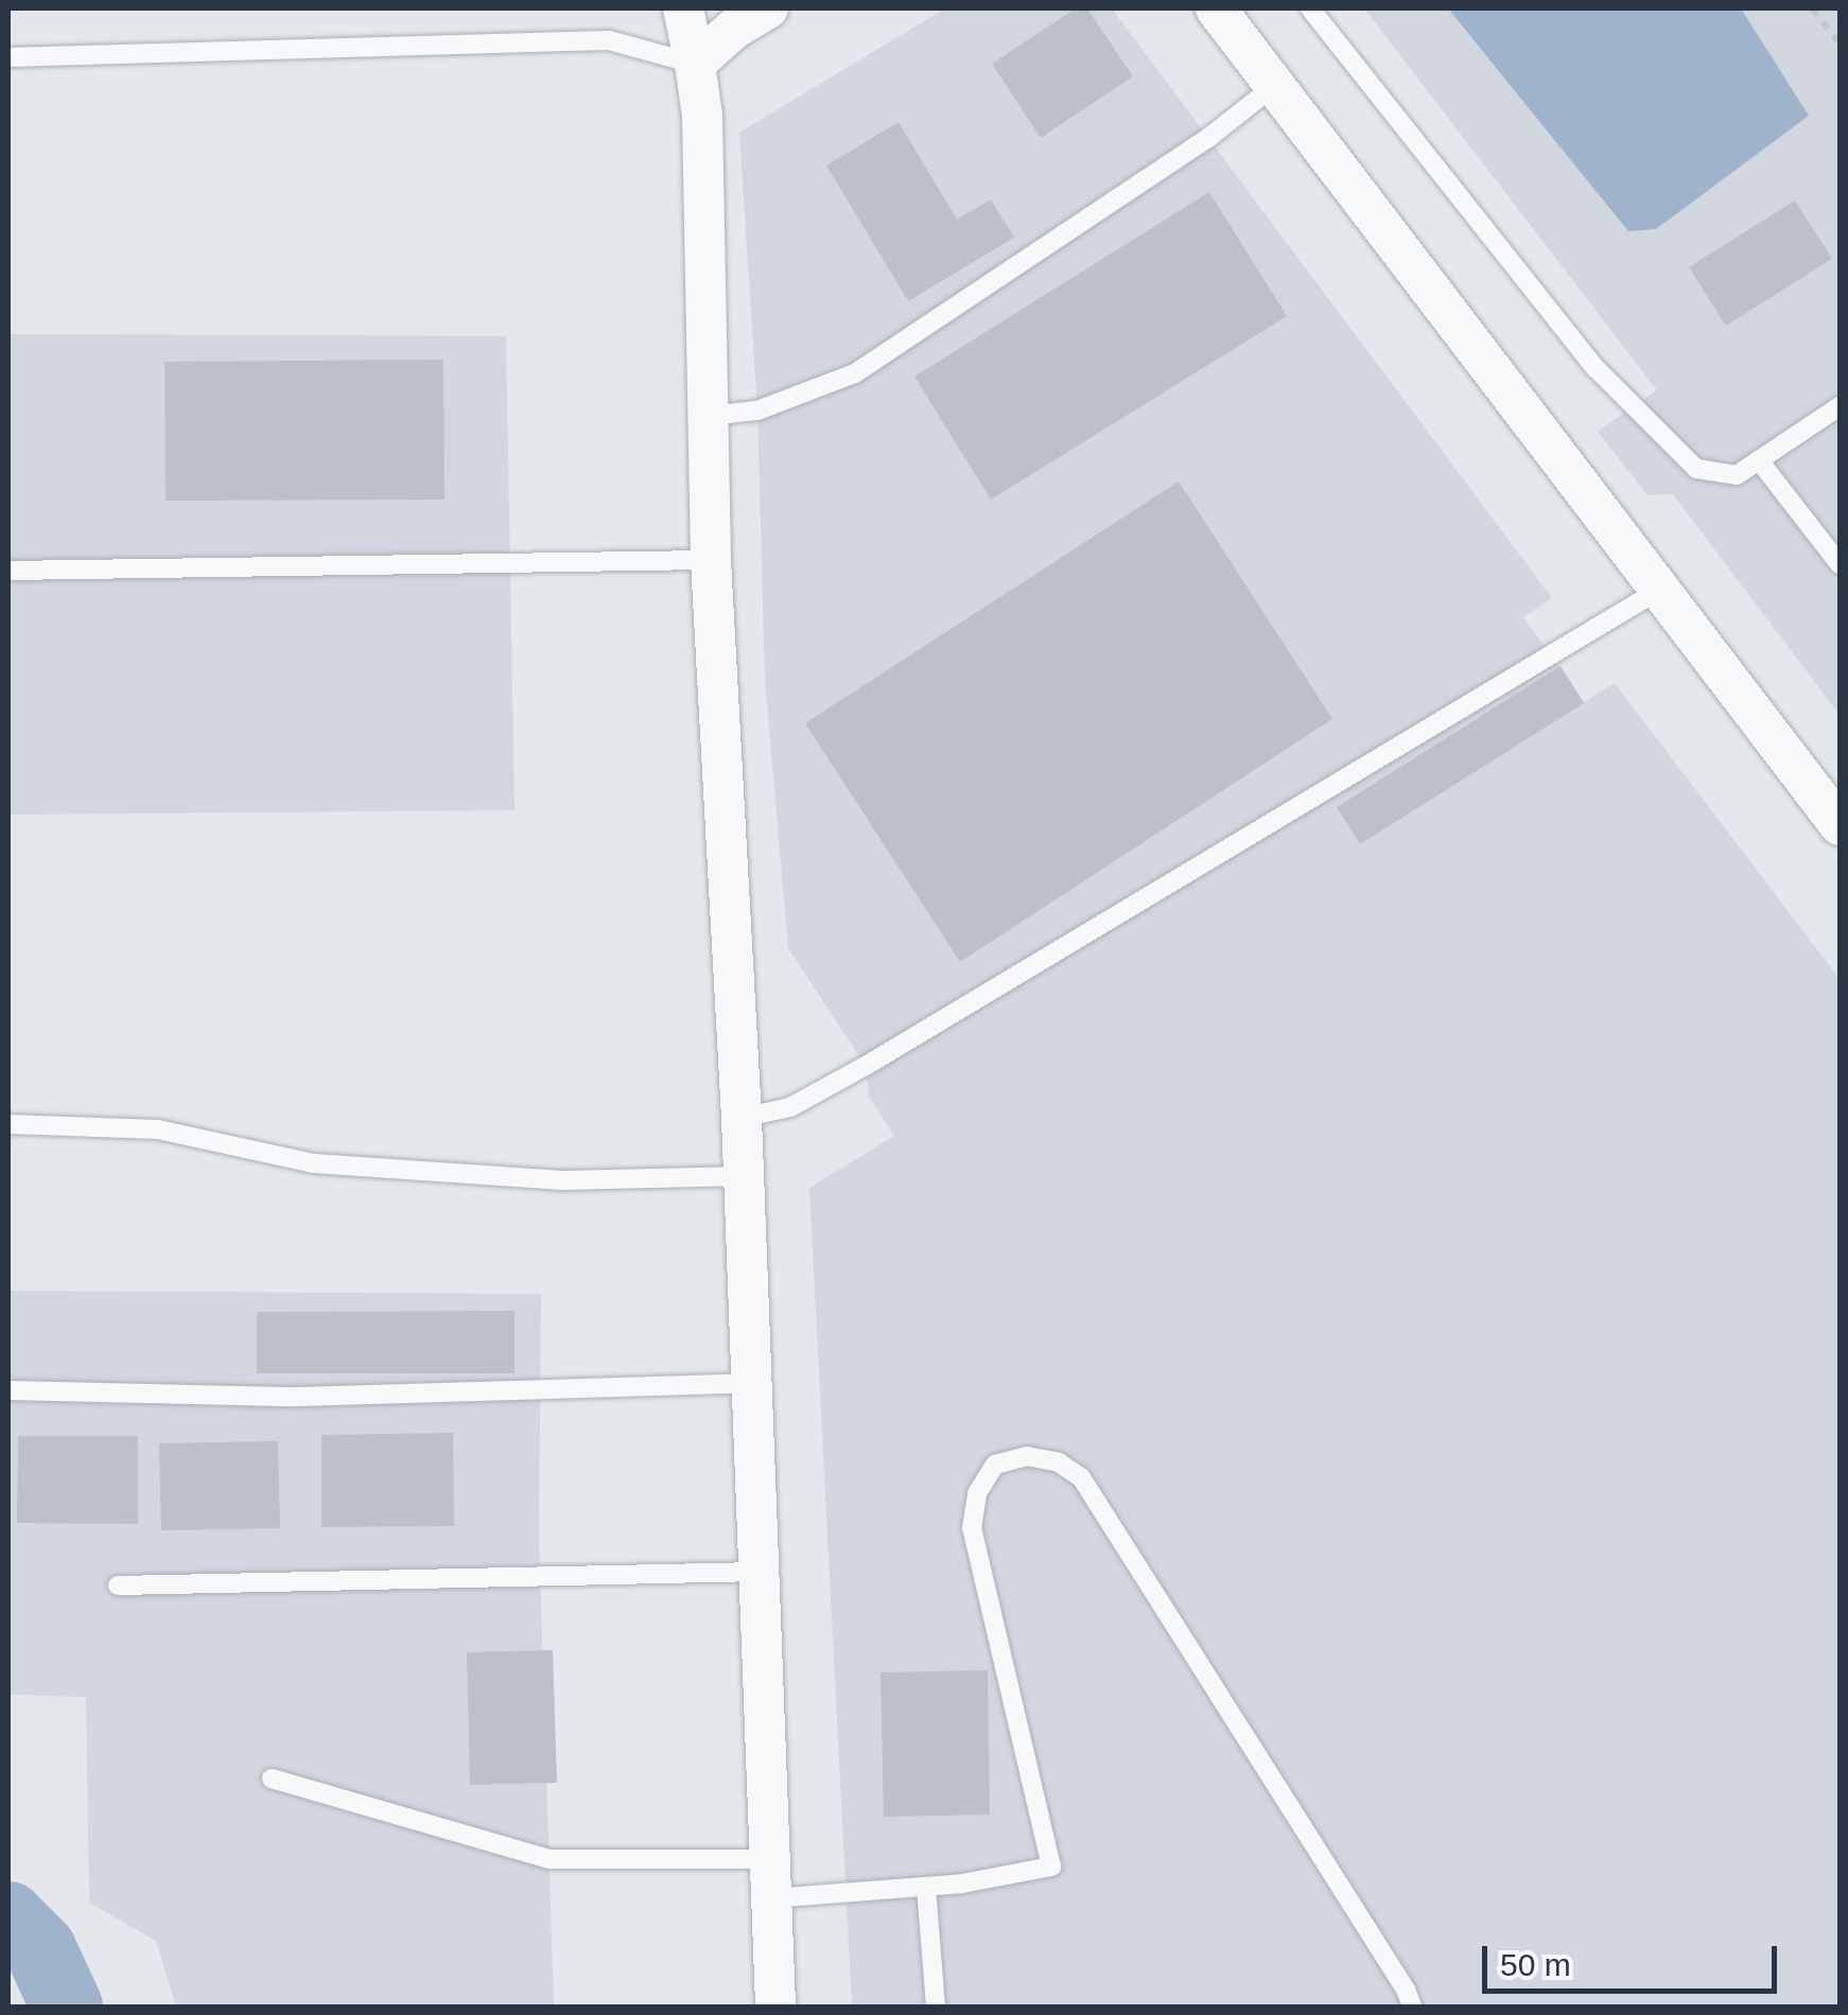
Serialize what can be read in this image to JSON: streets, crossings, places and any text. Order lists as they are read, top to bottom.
{
  "scale_bar": "50 m"
}
